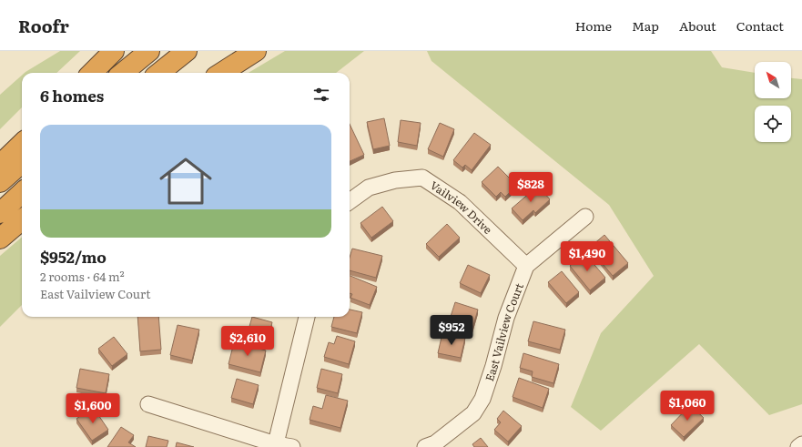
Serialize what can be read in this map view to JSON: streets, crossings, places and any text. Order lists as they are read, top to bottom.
{
  "streets": {
    "street": ["Vailview Drive", "East Vailview Court"]
  },
  "crossings": [
    ["Vailview Drive", "East Vailview Court"]
  ],
  "north": "top left",
  "page": {
    "header": "Roofr",
    "nav": [
      "Home",
      "Map",
      "About",
      "Contact"
    ],
    "heading": "6 homes",
    "list": [
      {
        "name": "$952/mo",
        "note": "2 rooms · 64 m² · East Vailview Court"
      }
    ],
    "price": [
      "$828",
      "$1,490",
      "$952",
      "$2,610",
      "$1,060",
      "$1,600"
    ]
  }
}
